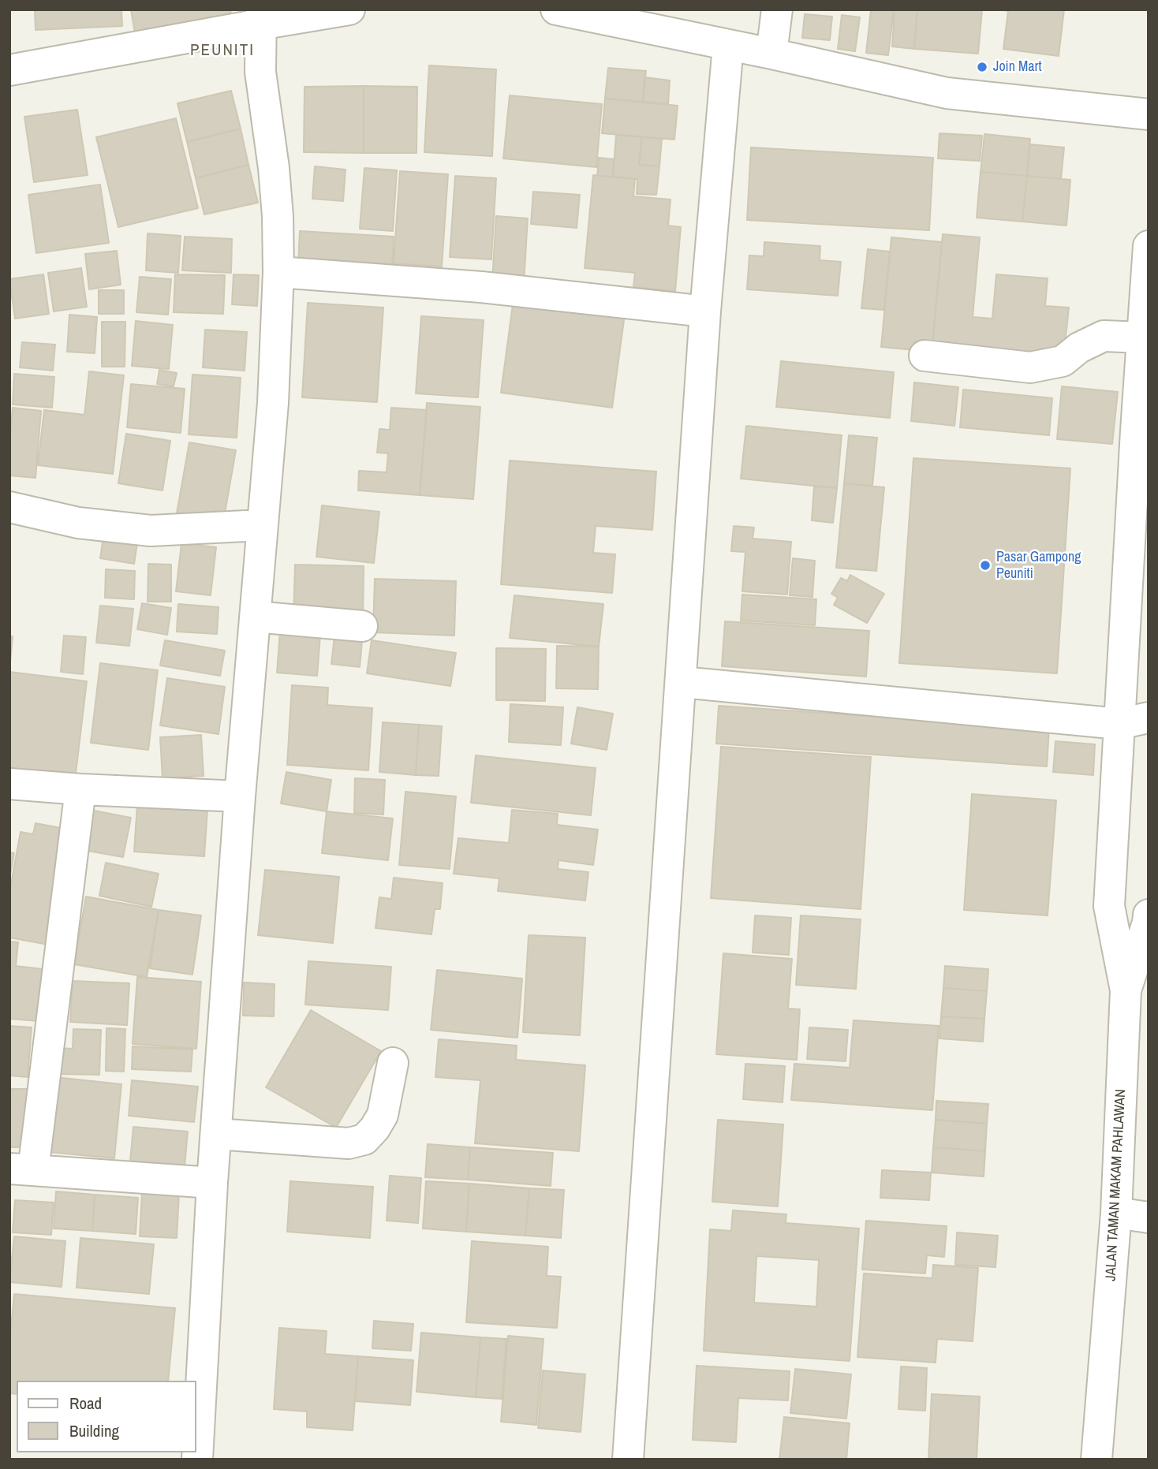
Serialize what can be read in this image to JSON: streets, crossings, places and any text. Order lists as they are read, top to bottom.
{
  "streets": {
    "street": ["JALAN TAMAN MAKAM PAHLAWAN"]
  },
  "districts": ["PEUNITI"],
  "places": ["Join Mart", "Pasar Gampong Peuniti"],
  "legend": ["Road", "Building"]
}
